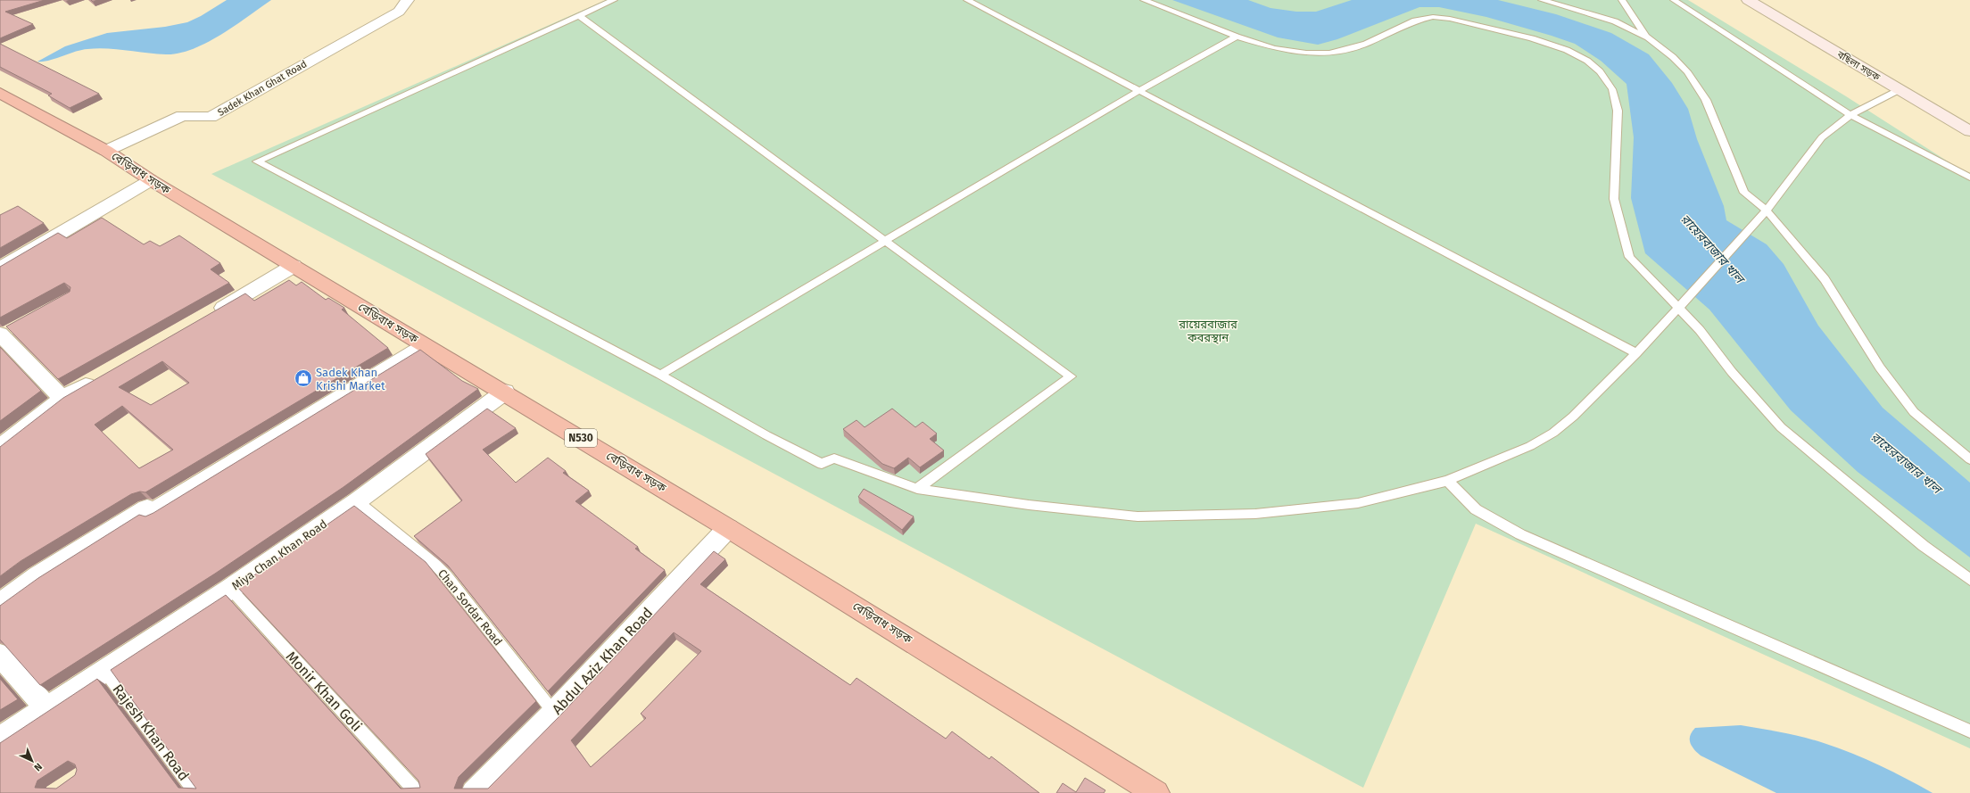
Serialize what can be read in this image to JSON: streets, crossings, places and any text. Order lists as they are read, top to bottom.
{
  "streets": {
    "highway": ["বেড়িবাধ সড়ক", "N530"],
    "main road": ["বছিলা সড়ক"],
    "street": ["Sadek Khan Ghat Road", "Miya Chan Khan Road", "Abdul Aziz Khan Road"],
    "lane": ["Chan Sordar Road", "Monir Khan Goli", "Rajesh Khan Road"]
  },
  "crossings": [
    ["Sadek Khan Ghat Road", "বেড়িবাধ সড়ক"],
    ["বেড়িবাধ সড়ক", "Miya Chan Khan Road"],
    ["বেড়িবাধ সড়ক", "Abdul Aziz Khan Road"],
    ["Miya Chan Khan Road", "Chan Sordar Road"],
    ["Miya Chan Khan Road", "Monir Khan Goli"],
    ["Miya Chan Khan Road", "Rajesh Khan Road"],
    ["Chan Sordar Road", "Abdul Aziz Khan Road"]
  ],
  "water": ["রায়েরবাজার খাল"],
  "parks": ["রায়েরবাজার কবরস্থান"],
  "places": {
    "shop": ["Sadek Khan Krishi Market"]
  },
  "north": "bottom right"
}
